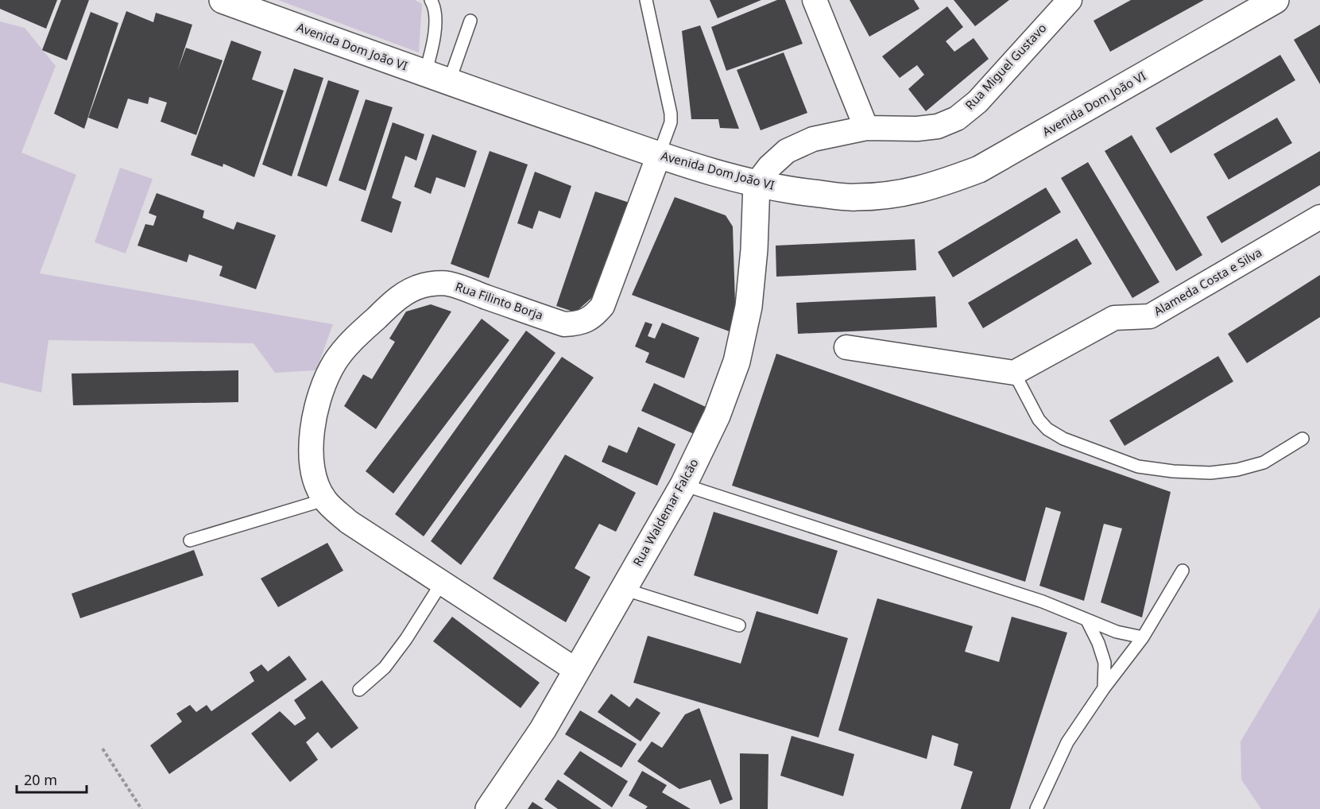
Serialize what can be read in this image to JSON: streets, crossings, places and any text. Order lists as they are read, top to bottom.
{
  "streets": {
    "main road": ["Avenida Dom João VI", "Rua Waldemar Falcão"],
    "street": ["Rua Miguel Gustavo", "Alameda Costa e Silva", "Rua Filinto Borja"]
  },
  "crossings": [
    ["Avenida Dom João VI", "Rua Miguel Gustavo"],
    ["Avenida Dom João VI", "Rua Filinto Borja"],
    ["Avenida Dom João VI", "Rua Waldemar Falcão"],
    ["Rua Miguel Gustavo", "Rua Waldemar Falcão"],
    ["Rua Filinto Borja", "Rua Waldemar Falcão"]
  ],
  "scale_bar": "20 m"
}
